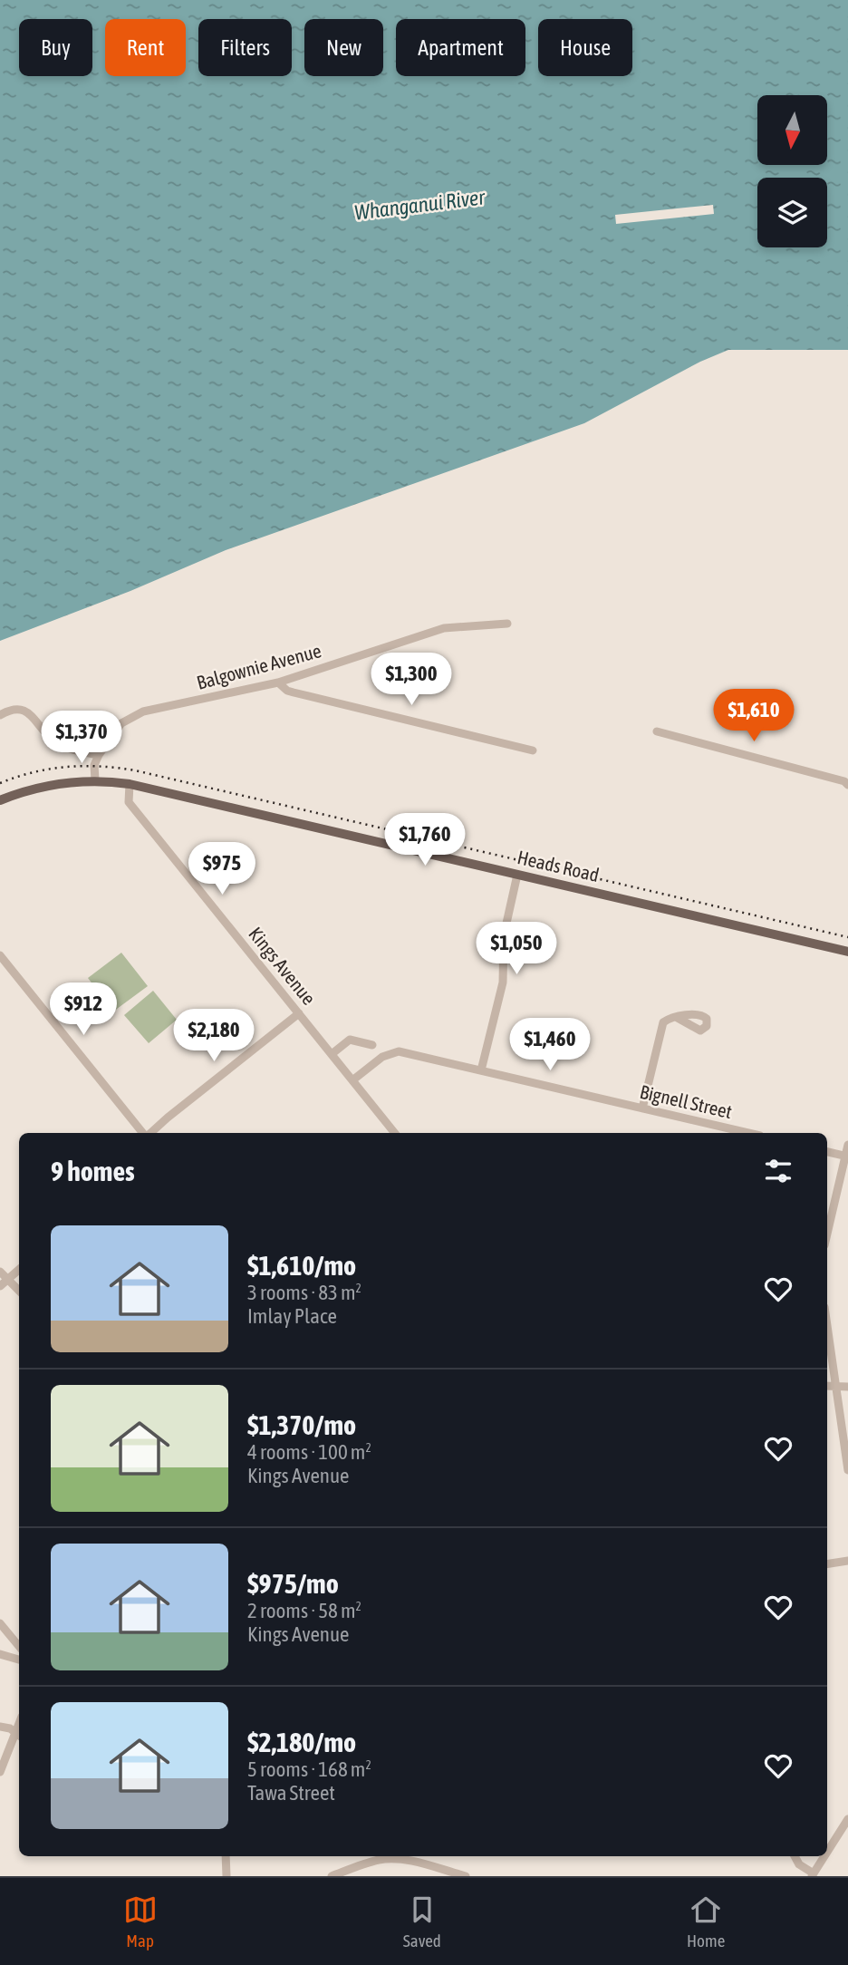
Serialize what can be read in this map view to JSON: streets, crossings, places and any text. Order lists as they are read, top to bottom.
{
  "streets": {
    "main road": ["Heads Road"],
    "street": ["Balgownie Avenue", "Kings Avenue", "Bignell Street"]
  },
  "crossings": [
    ["Balgownie Avenue", "Heads Road"],
    ["Heads Road", "Kings Avenue"],
    ["Kings Avenue", "Bignell Street"]
  ],
  "water": ["Whanganui River"],
  "north": "bottom",
  "page": {
    "chip": [
      "Buy",
      "Rent",
      "Filters",
      "New",
      "Apartment",
      "House"
    ],
    "price": [
      "$1,300",
      "$1,610",
      "$1,370",
      "$1,760",
      "$975",
      "$1,050",
      "$912",
      "$2,180",
      "$1,460"
    ],
    "heading": "9 homes",
    "list": [
      {
        "name": "$1,610/mo",
        "note": "3 rooms · 83 m² · Imlay Place"
      },
      {
        "name": "$1,370/mo",
        "note": "4 rooms · 100 m² · Kings Avenue"
      },
      {
        "name": "$975/mo",
        "note": "2 rooms · 58 m² · Kings Avenue"
      },
      {
        "name": "$2,180/mo",
        "note": "5 rooms · 168 m² · Tawa Street"
      }
    ],
    "tabs": ["Map", "Saved", "Home"]
  }
}
